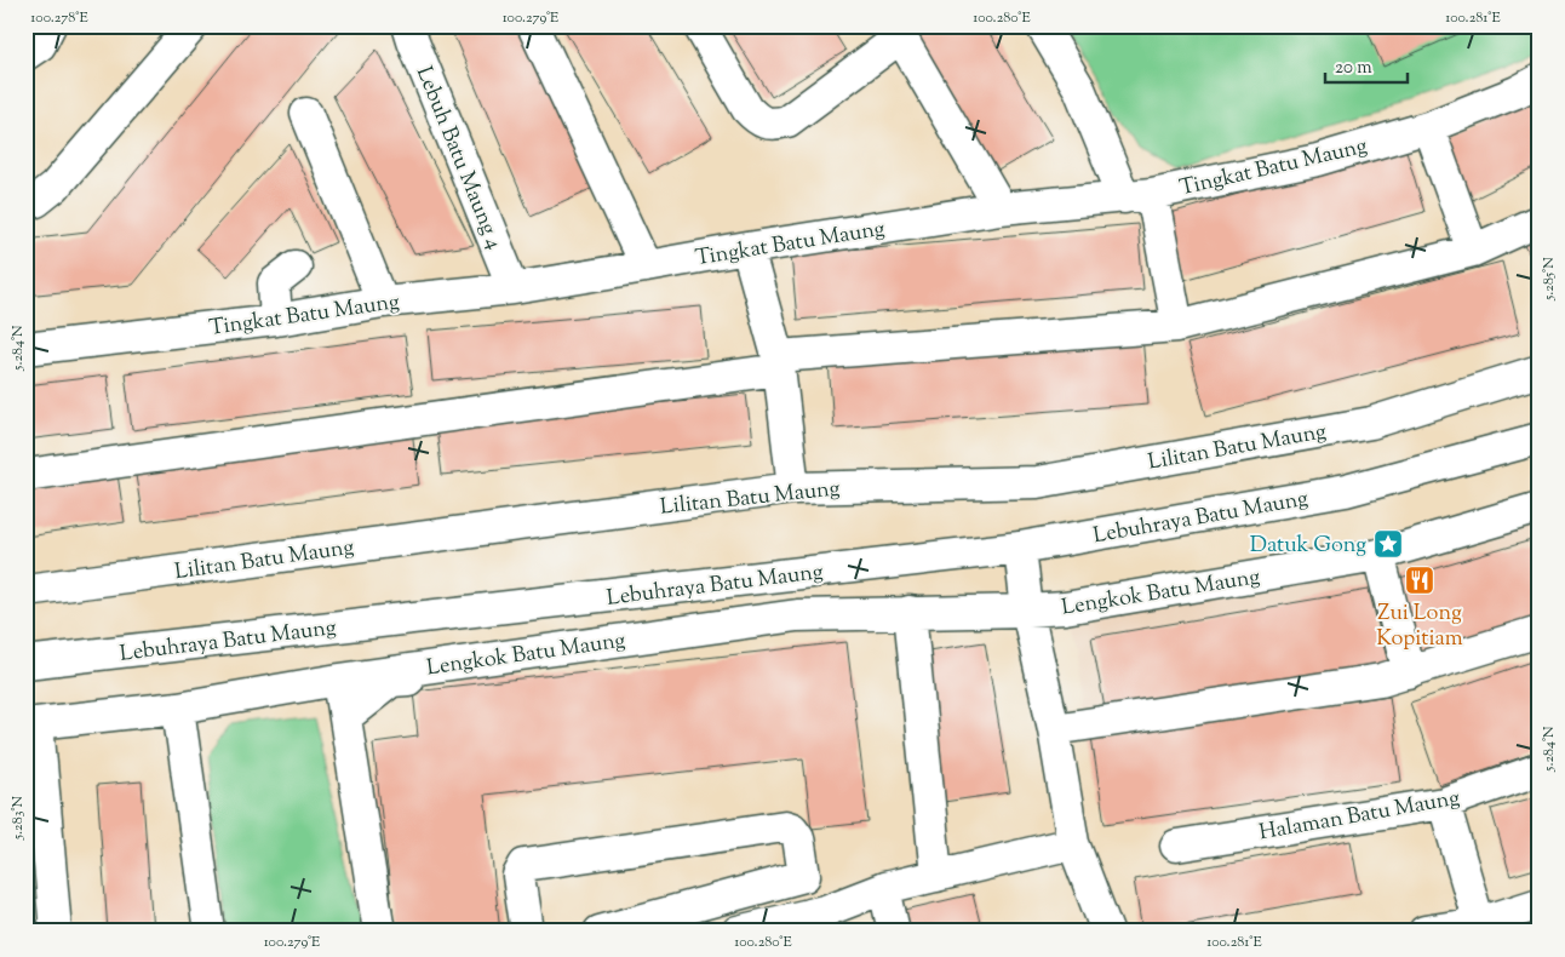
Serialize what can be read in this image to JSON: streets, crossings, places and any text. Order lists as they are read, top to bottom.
{
  "streets": {
    "street": [
      "Lebuh Batu Maung 4",
      "Tingkat Batu Maung",
      "Lilitan Batu Maung",
      "Lebuhraya Batu Maung",
      "Lengkok Batu Maung",
      "Halaman Batu Maung"
    ]
  },
  "crossings": [
    ["Lebuh Batu Maung 4", "Tingkat Batu Maung"]
  ],
  "places": {
    "place": ["Datuk Gong"],
    "restaurant": ["Zui Long Kopitiam"]
  },
  "scale_bar": "20 m",
  "coordinates": [
    "100.278°E",
    "100.279°E",
    "100.280°E",
    "100.281°E",
    "5.285°N",
    "5.284°N",
    "5.283°N"
  ]
}
